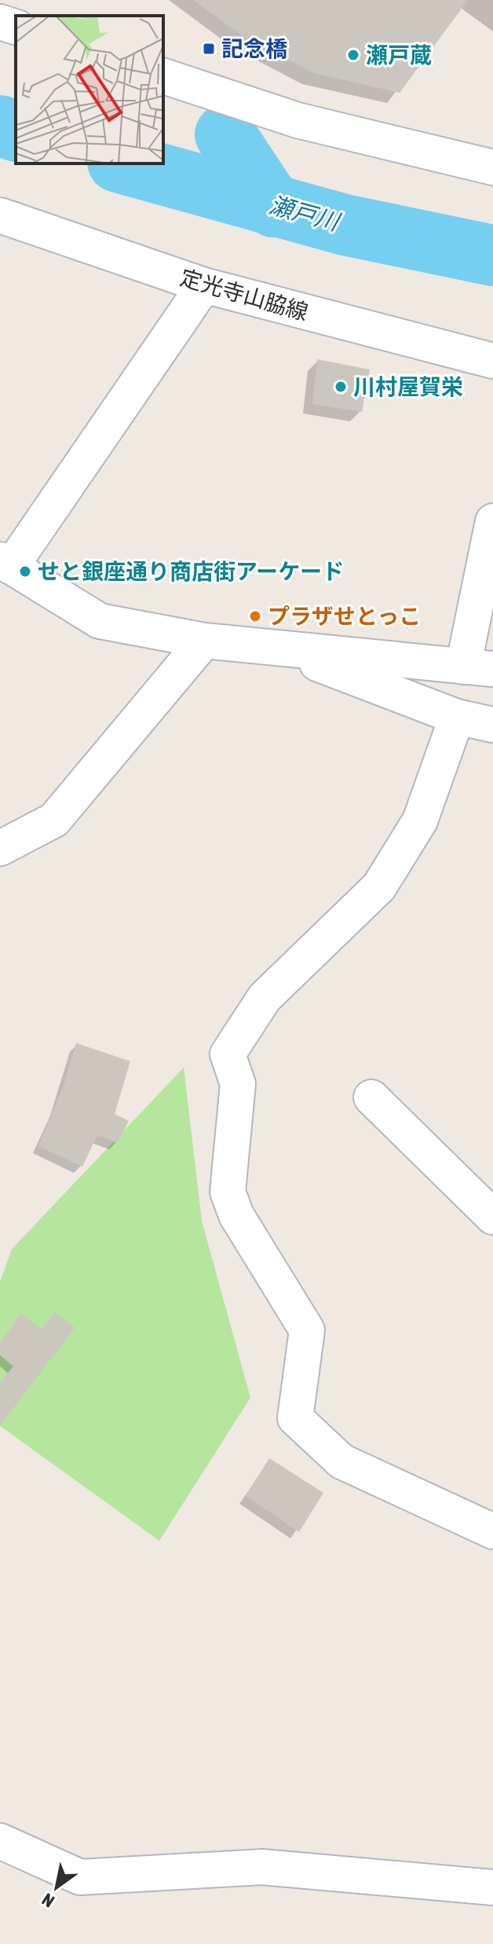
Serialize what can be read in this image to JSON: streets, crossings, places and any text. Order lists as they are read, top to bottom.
{
  "streets": {
    "street": ["定光寺山脇線"]
  },
  "water": ["瀬戸川"],
  "places": {
    "transit": ["記念橋"],
    "other": [
      "瀬戸蔵",
      "川村屋賀栄",
      "せと銀座通り商店街アーケード",
      "プラザせとっこ"
    ]
  },
  "north": "bottom left"
}
